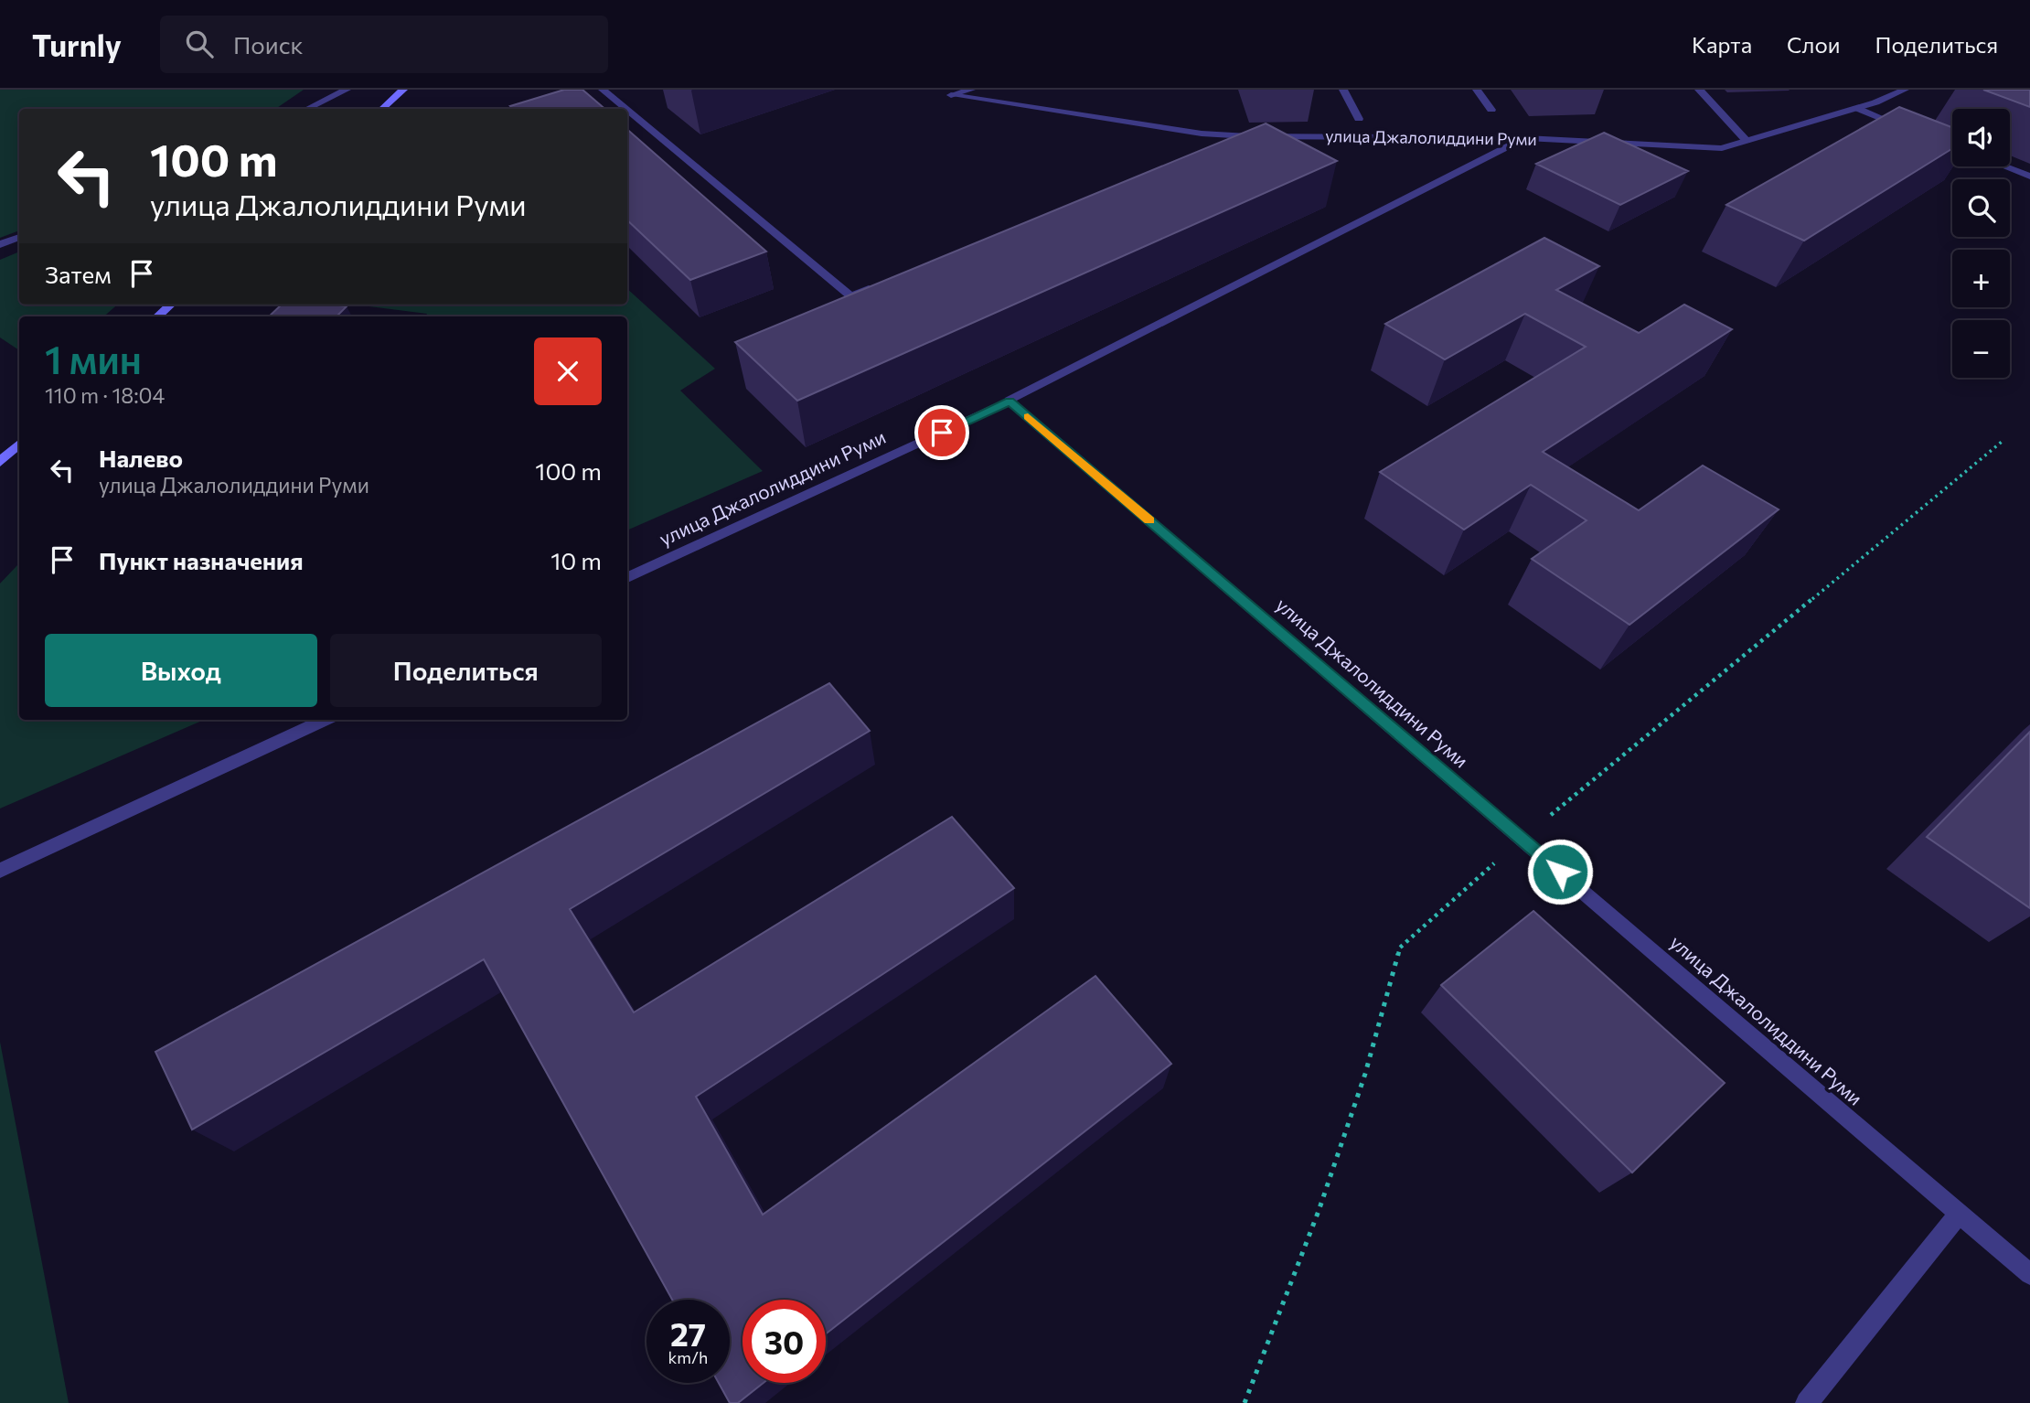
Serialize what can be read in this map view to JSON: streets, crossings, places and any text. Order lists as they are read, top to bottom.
{
  "streets": {
    "street": ["улица Джалолиддини Руми"]
  },
  "page": {
    "header": "Turnly",
    "search": "Поиск",
    "nav": ["Карта", "Слои", "Поделиться"],
    "map_buttons": ["+", "−"],
    "turn": ["100 m", "улица Джалолиддини Руми"],
    "then": "Затем",
    "heading": ["1 мин", "110 m · 18:04"],
    "list": [
      {
        "name": "Налево",
        "note": "улица Джалолиддини Руми",
        "value": "100 m"
      },
      {
        "name": "Пункт назначения",
        "value": "10 m"
      }
    ],
    "buttons": ["Выход", "Поделиться"],
    "speed": "27 km/h",
    "limit": "30"
  }
}
